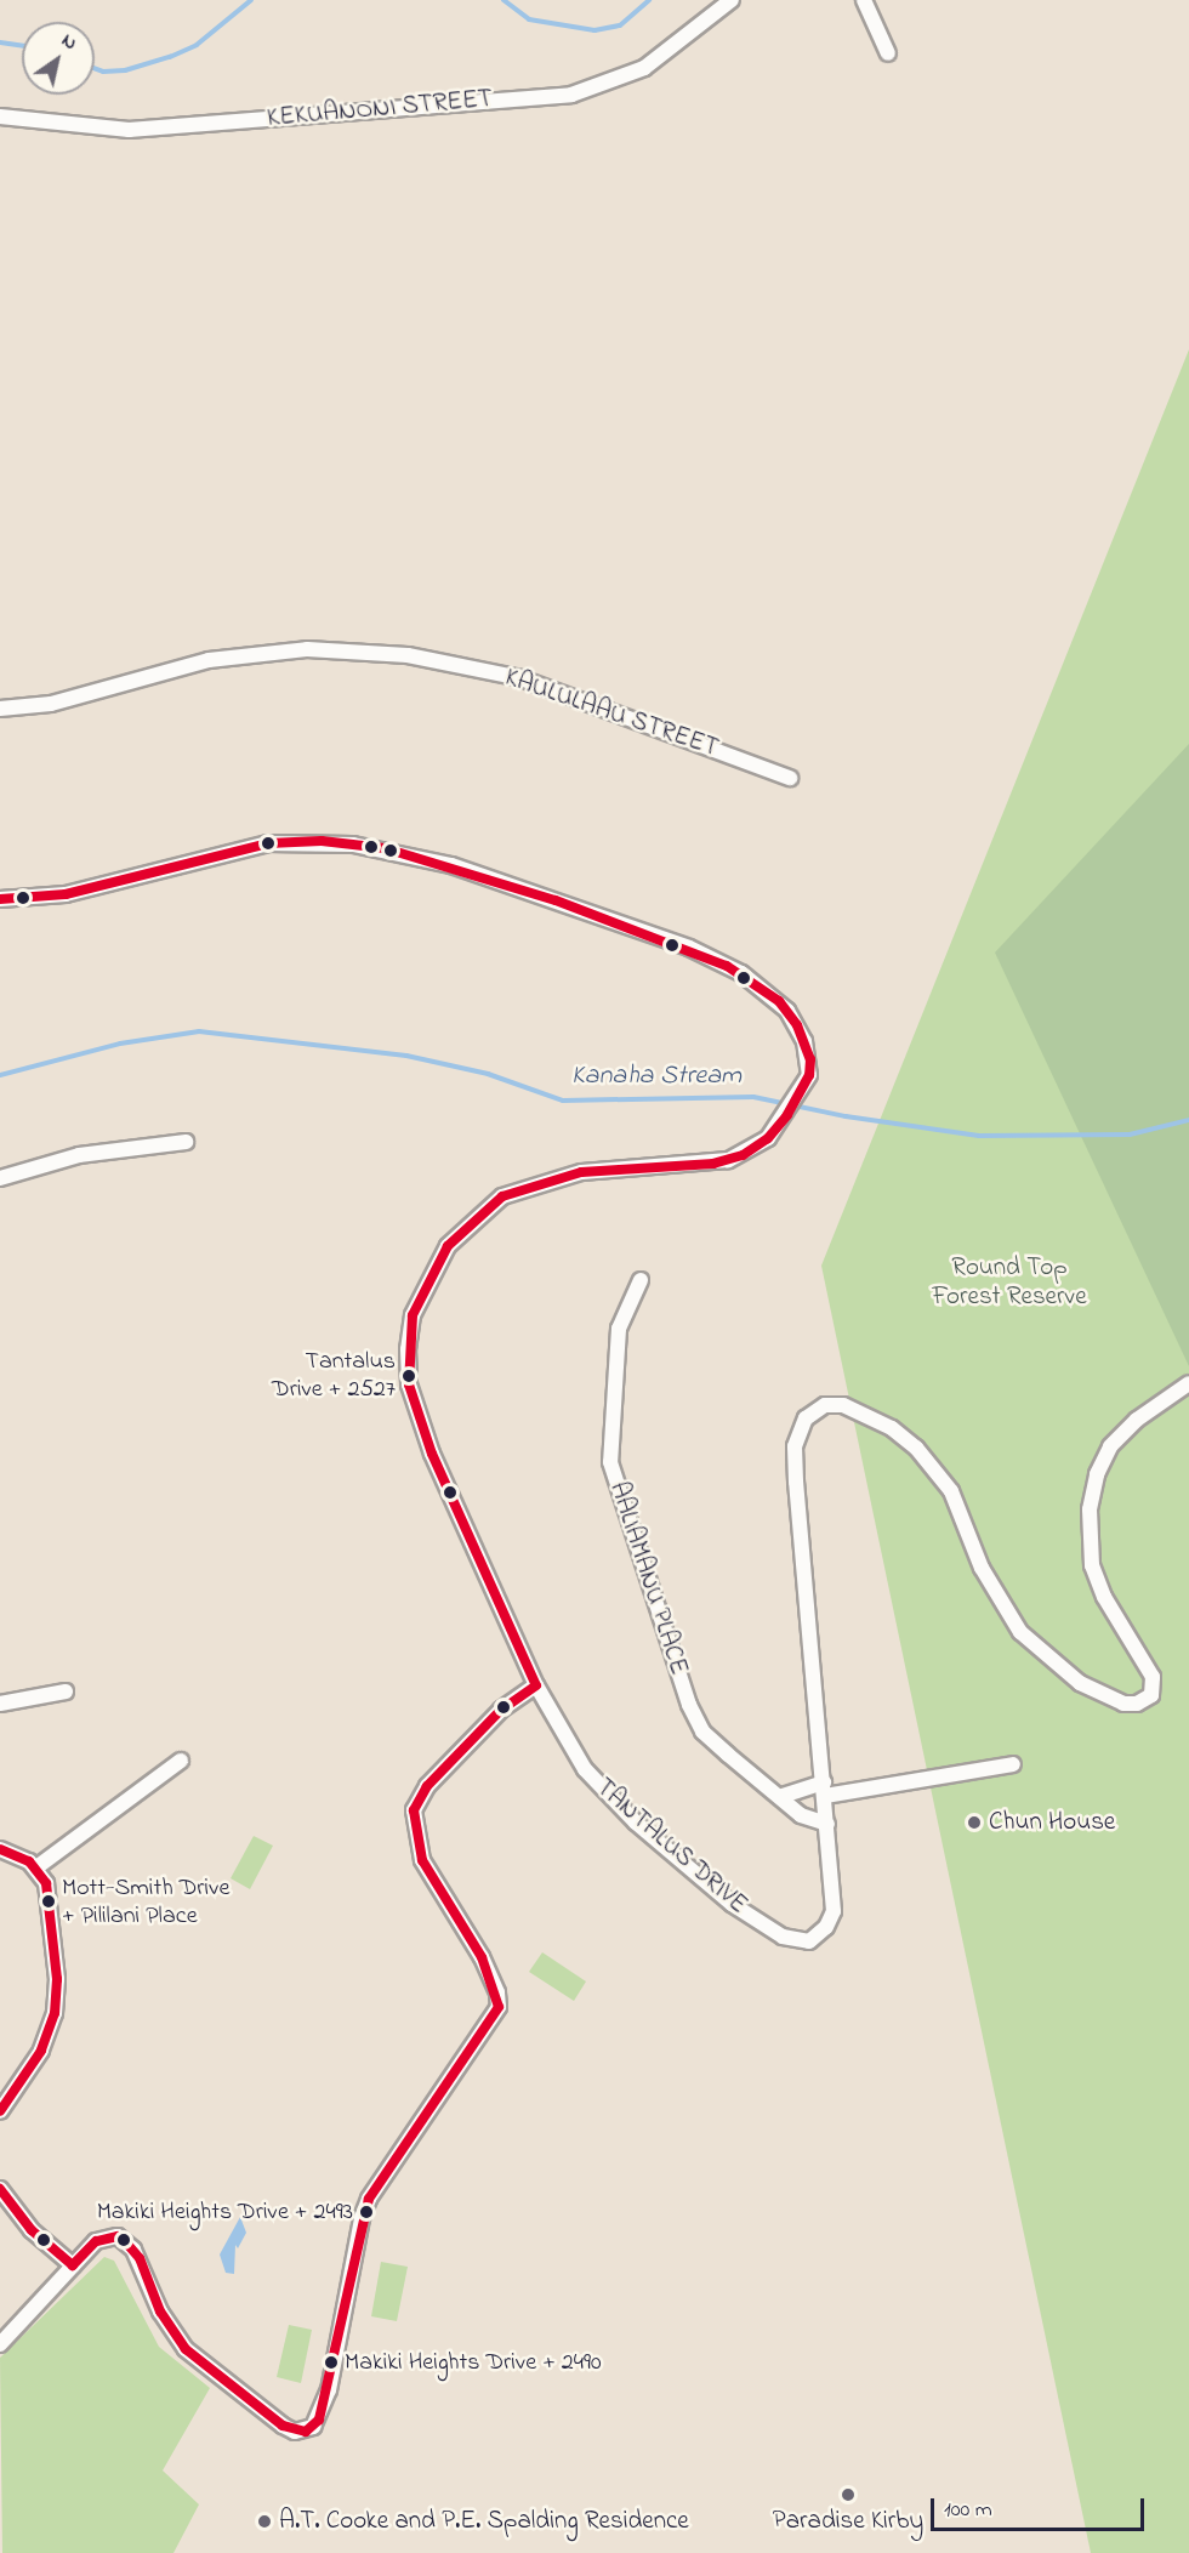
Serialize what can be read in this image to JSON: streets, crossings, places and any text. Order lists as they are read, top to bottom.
{
  "streets": {
    "street": [
      "KEKUANONI STREET",
      "KAULULAAU STREET",
      "AALIAMANU PLACE",
      "TANTALUS DRIVE"
    ]
  },
  "crossings": [
    ["AALIAMANU PLACE", "TANTALUS DRIVE"]
  ],
  "water": ["Kanaha Stream"],
  "parks": ["Round Top Forest Reserve"],
  "places": [
    "Tantalus Drive + 2527",
    "Chun House",
    "Mott-Smith Drive + Pililani Place",
    "Makiki Heights Drive + 2493",
    "Makiki Heights Drive + 2490",
    "Paradise Kirby",
    "A.T. Cooke and P.E. Spalding Residence"
  ],
  "scale_bar": "100 m",
  "north": "top right"
}
